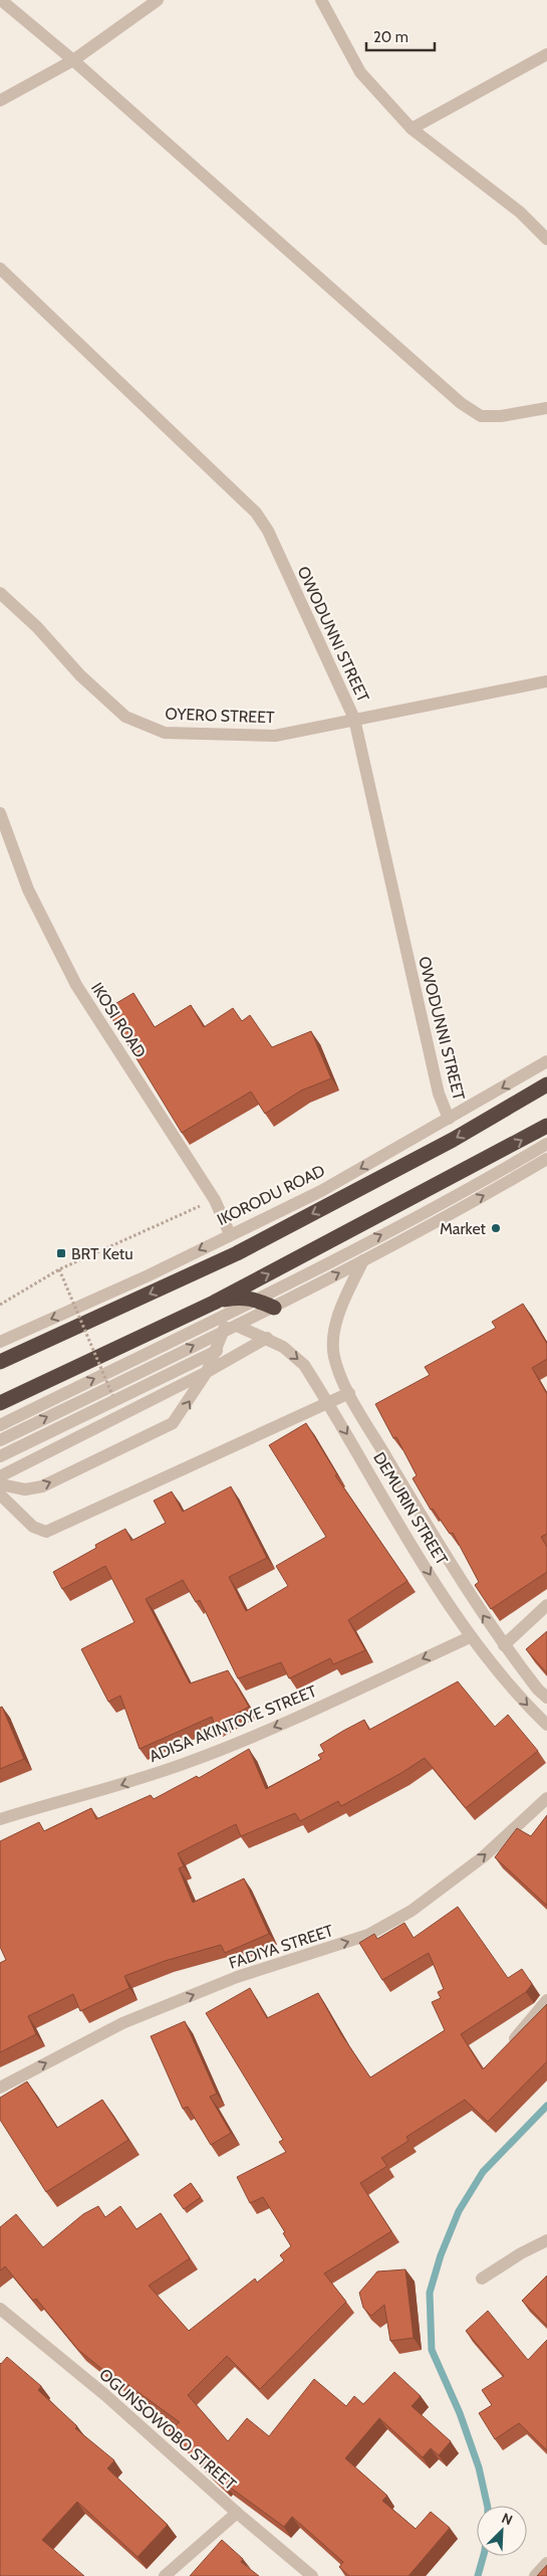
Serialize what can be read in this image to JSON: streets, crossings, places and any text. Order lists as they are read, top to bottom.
{
  "streets": {
    "highway": ["IKORODU ROAD"],
    "street": [
      "OWODUNNI STREET",
      "OYERO STREET",
      "IKOSI ROAD",
      "DEMURIN STREET",
      "ADISA AKINTOYE STREET",
      "FADIYA STREET",
      "OGUNSOWOBO STREET"
    ]
  },
  "crossings": [
    ["OWODUNNI STREET", "OYERO STREET"],
    ["OWODUNNI STREET", "IKORODU ROAD"],
    ["IKOSI ROAD", "IKORODU ROAD"],
    ["DEMURIN STREET", "ADISA AKINTOYE STREET"]
  ],
  "one_way": ["ADISA AKINTOYE STREET", "FADIYA STREET"],
  "places": {
    "other": ["Market"],
    "transit": ["BRT Ketu"]
  },
  "scale_bar": "20 m",
  "north": "top right"
}
